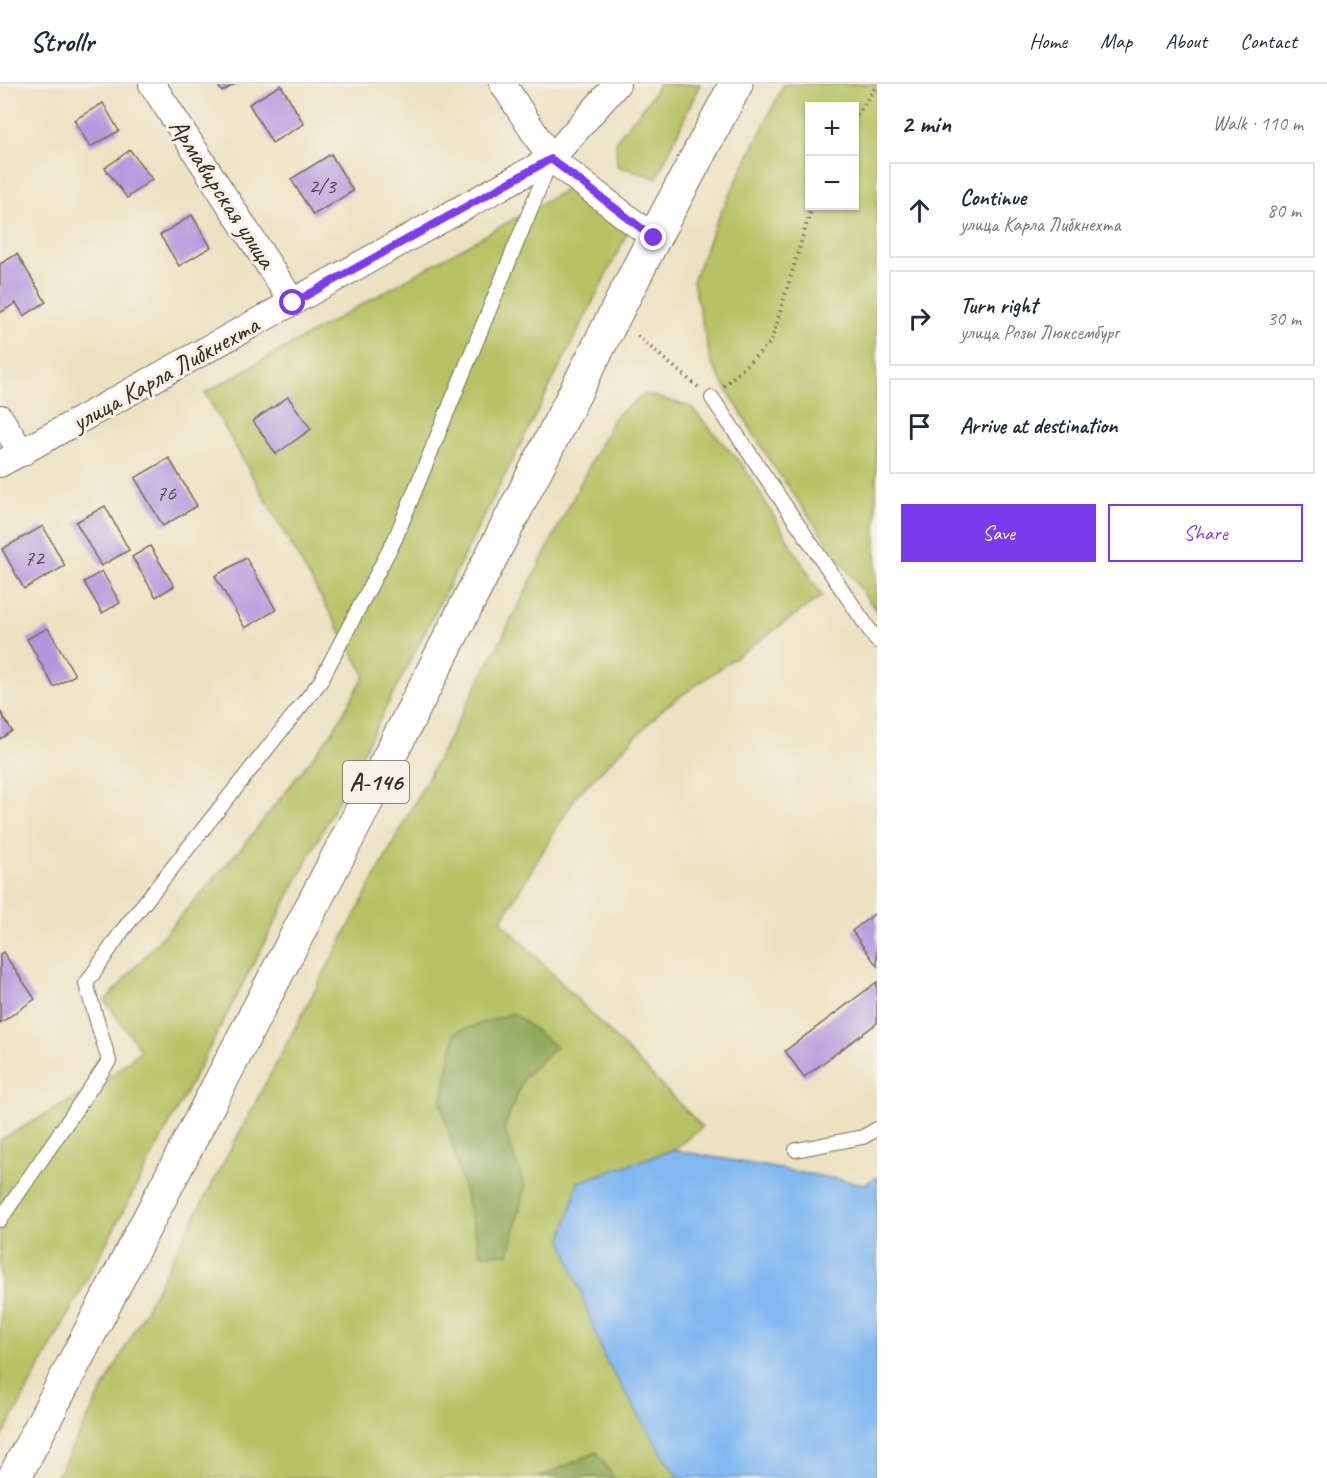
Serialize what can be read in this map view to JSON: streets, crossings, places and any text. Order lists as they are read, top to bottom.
{
  "streets": {
    "highway": ["А-146"],
    "street": ["Армавирская улица", "улица Карла Либкнехта"]
  },
  "crossings": [
    ["Армавирская улица", "улица Карла Либкнехта"]
  ],
  "house_numbers": ["2/3", "76", "72"],
  "page": {
    "header": "Strollr",
    "nav": [
      "Home",
      "Map",
      "About",
      "Contact"
    ],
    "heading": ["2 min", "Walk · 110 m"],
    "map_buttons": ["+", "−"],
    "list": [
      ["Continue", "улица Карла Либкнехта", "80 m"],
      ["Turn right", "улица Розы Люксембург", "30 m"],
      "Arrive at destination"
    ],
    "buttons": ["Save", "Share"]
  }
}
